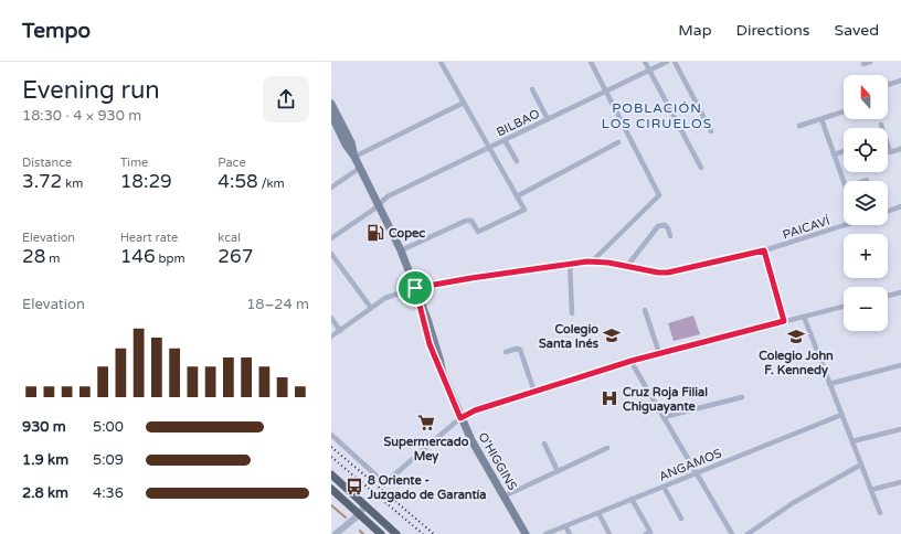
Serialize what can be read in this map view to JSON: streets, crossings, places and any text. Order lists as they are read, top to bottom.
{
  "streets": {
    "main road": ["O'HIGGINS"],
    "street": ["BILBAO", "PAICAVÍ", "ANGAMOS"]
  },
  "crossings": [
    ["BILBAO", "O'HIGGINS"],
    ["PAICAVÍ", "O'HIGGINS"]
  ],
  "districts": ["POBLACIÓN LOS CIRUELOS"],
  "places": {
    "fuel station": ["Copec"],
    "school or university": ["Colegio Santa Inés", "Colegio John F. Kennedy"],
    "hospital": ["Cruz Roja Filial Chiguayante"],
    "supermarket": ["Supermercado Mey"],
    "bus stop": ["8 Oriente - Juzgado de Garantía"]
  },
  "north": "top",
  "page": {
    "header": "Tempo",
    "nav": ["Map", "Directions", "Saved"],
    "heading": ["Evening run", "18:30 · 4 × 930 m"],
    "map_buttons": ["+", "−"],
    "stats": [
      ["Distance", "3.72 km"],
      ["Time", "18:29"],
      ["Pace", "4:58 /km"],
      ["Elevation", "28 m"],
      ["Heart rate", "146 bpm"],
      ["kcal", "267"]
    ],
    "chart": ["Elevation", "18–24 m"],
    "list": [
      {
        "name": "930 m",
        "note": "5:00"
      },
      {
        "name": "1.9 km",
        "note": "5:09"
      },
      {
        "name": "2.8 km",
        "note": "4:36"
      }
    ]
  }
}
